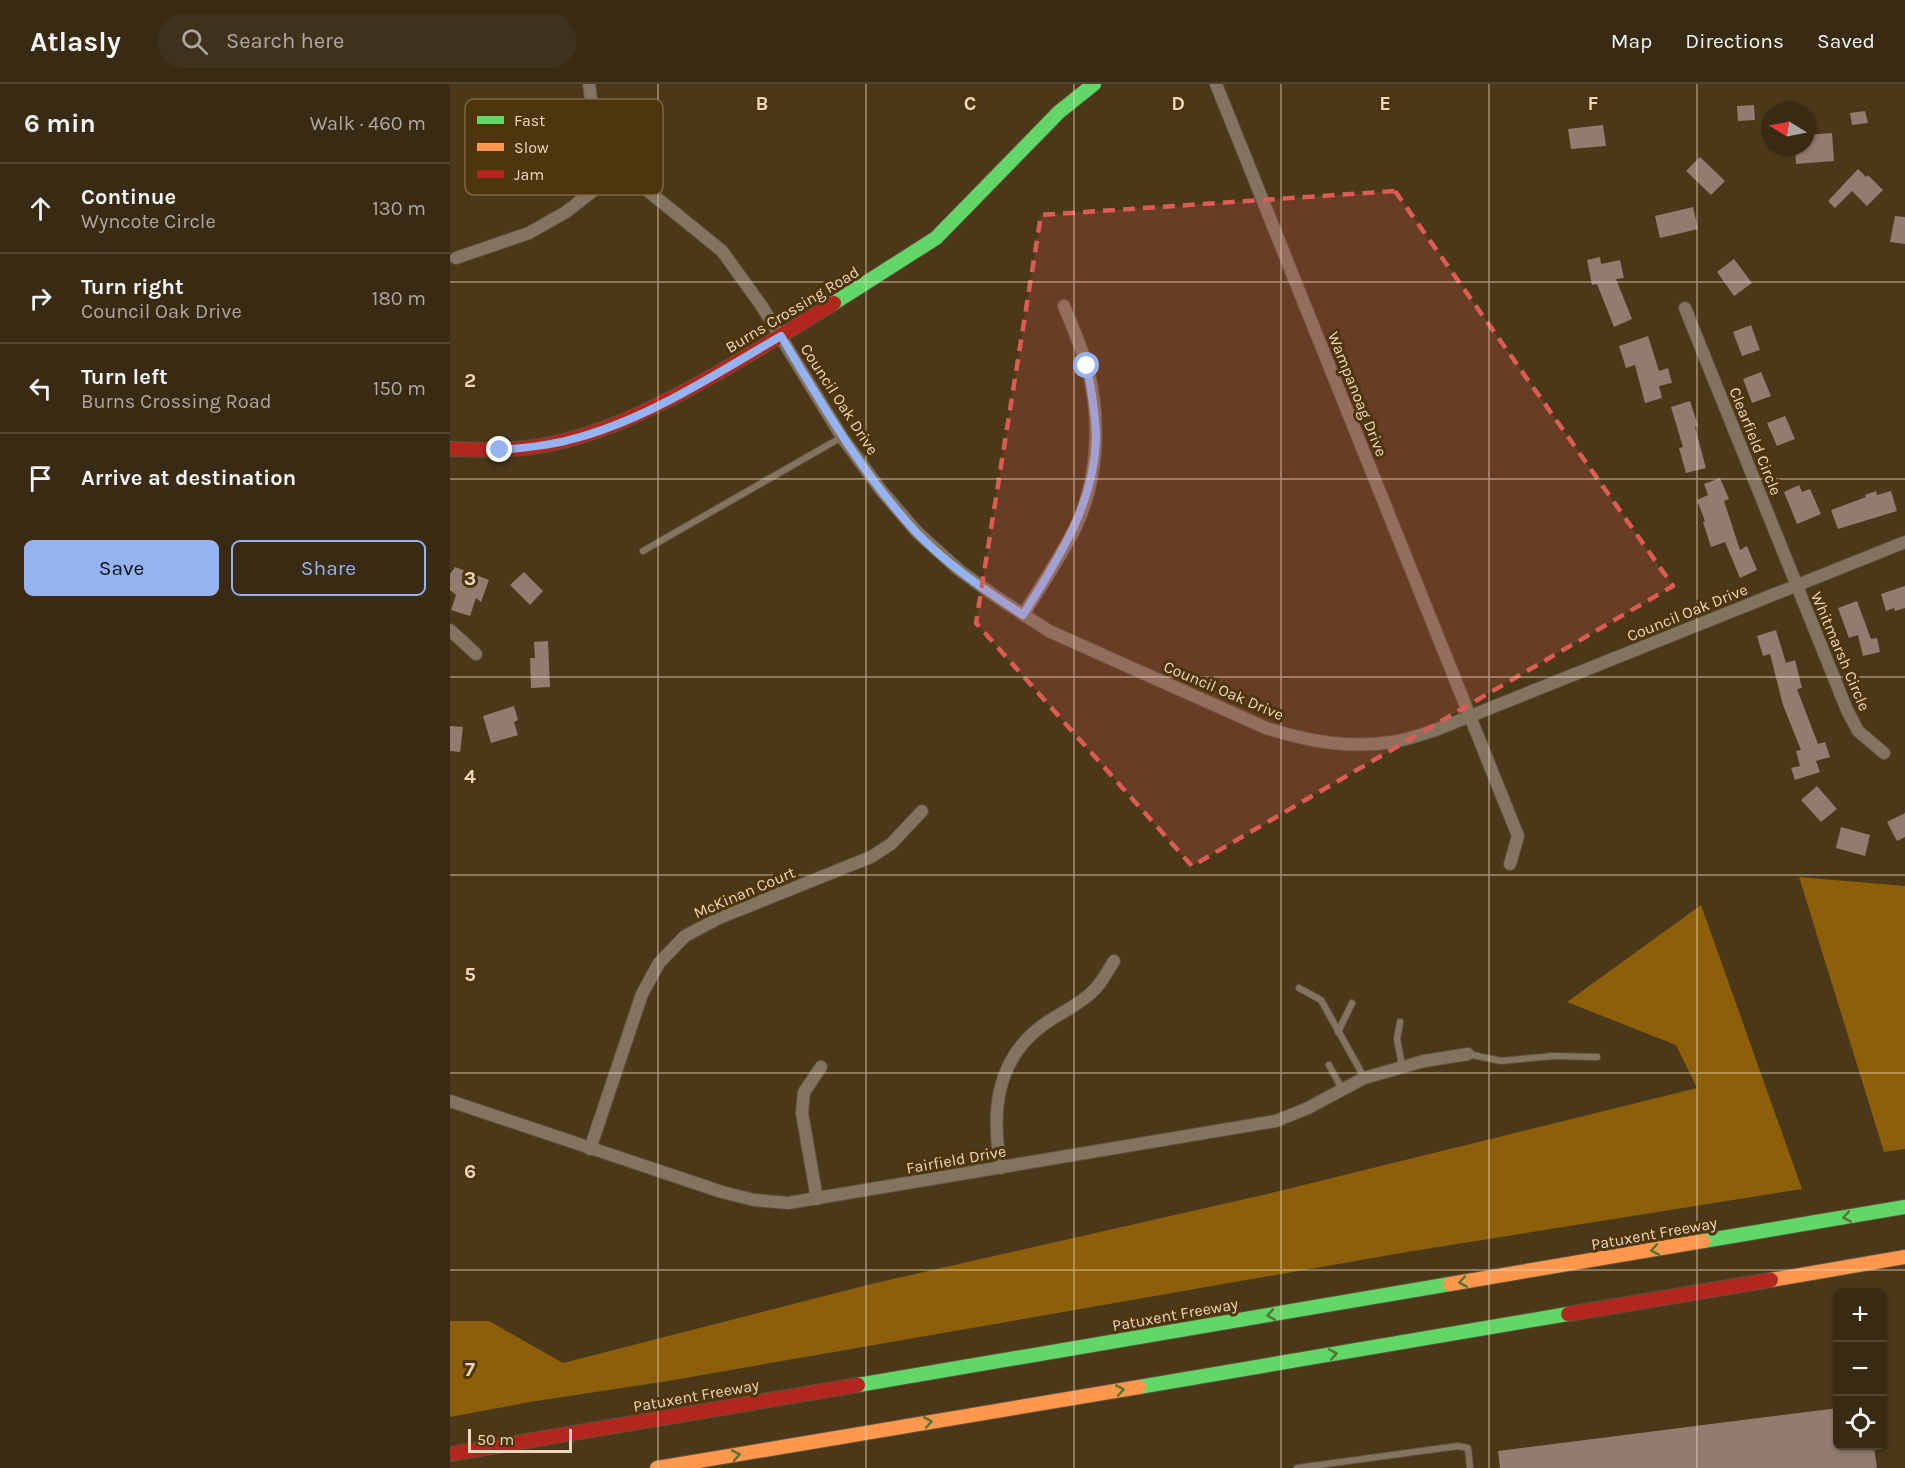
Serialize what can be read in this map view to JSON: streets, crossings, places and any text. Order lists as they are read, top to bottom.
{
  "streets": {
    "main road": ["Burns Crossing Road", "Patuxent Freeway"],
    "street": [
      "Wampanoag Drive",
      "Council Oak Drive",
      "Clearfield Circle",
      "Whitmarsh Circle",
      "McKinan Court",
      "Fairfield Drive"
    ]
  },
  "crossings": [
    ["Burns Crossing Road", "Council Oak Drive"],
    ["Wampanoag Drive", "Council Oak Drive"],
    ["Council Oak Drive", "Clearfield Circle"],
    ["Council Oak Drive", "Whitmarsh Circle"],
    ["Clearfield Circle", "Whitmarsh Circle"],
    ["McKinan Court", "Fairfield Drive"]
  ],
  "legend": ["Fast", "Slow", "Jam"],
  "scale_bar": "50 m",
  "north": "left",
  "page": {
    "header": "Atlasly",
    "search": "Search here",
    "nav": ["Map", "Directions", "Saved"],
    "heading": ["6 min", "Walk · 460 m"],
    "list": [
      ["Continue", "Wyncote Circle", "130 m"],
      ["Turn right", "Council Oak Drive", "180 m"],
      ["Turn left", "Burns Crossing Road", "150 m"],
      "Arrive at destination"
    ],
    "buttons": ["Save", "Share"],
    "map_buttons": ["+", "−"],
    "scale": "50 m"
  },
  "grid": {
    "columns": [
      "B",
      "C",
      "D",
      "E",
      "F"
    ],
    "rows": [
      "2",
      "3",
      "4",
      "5",
      "6",
      "7"
    ]
  }
}
